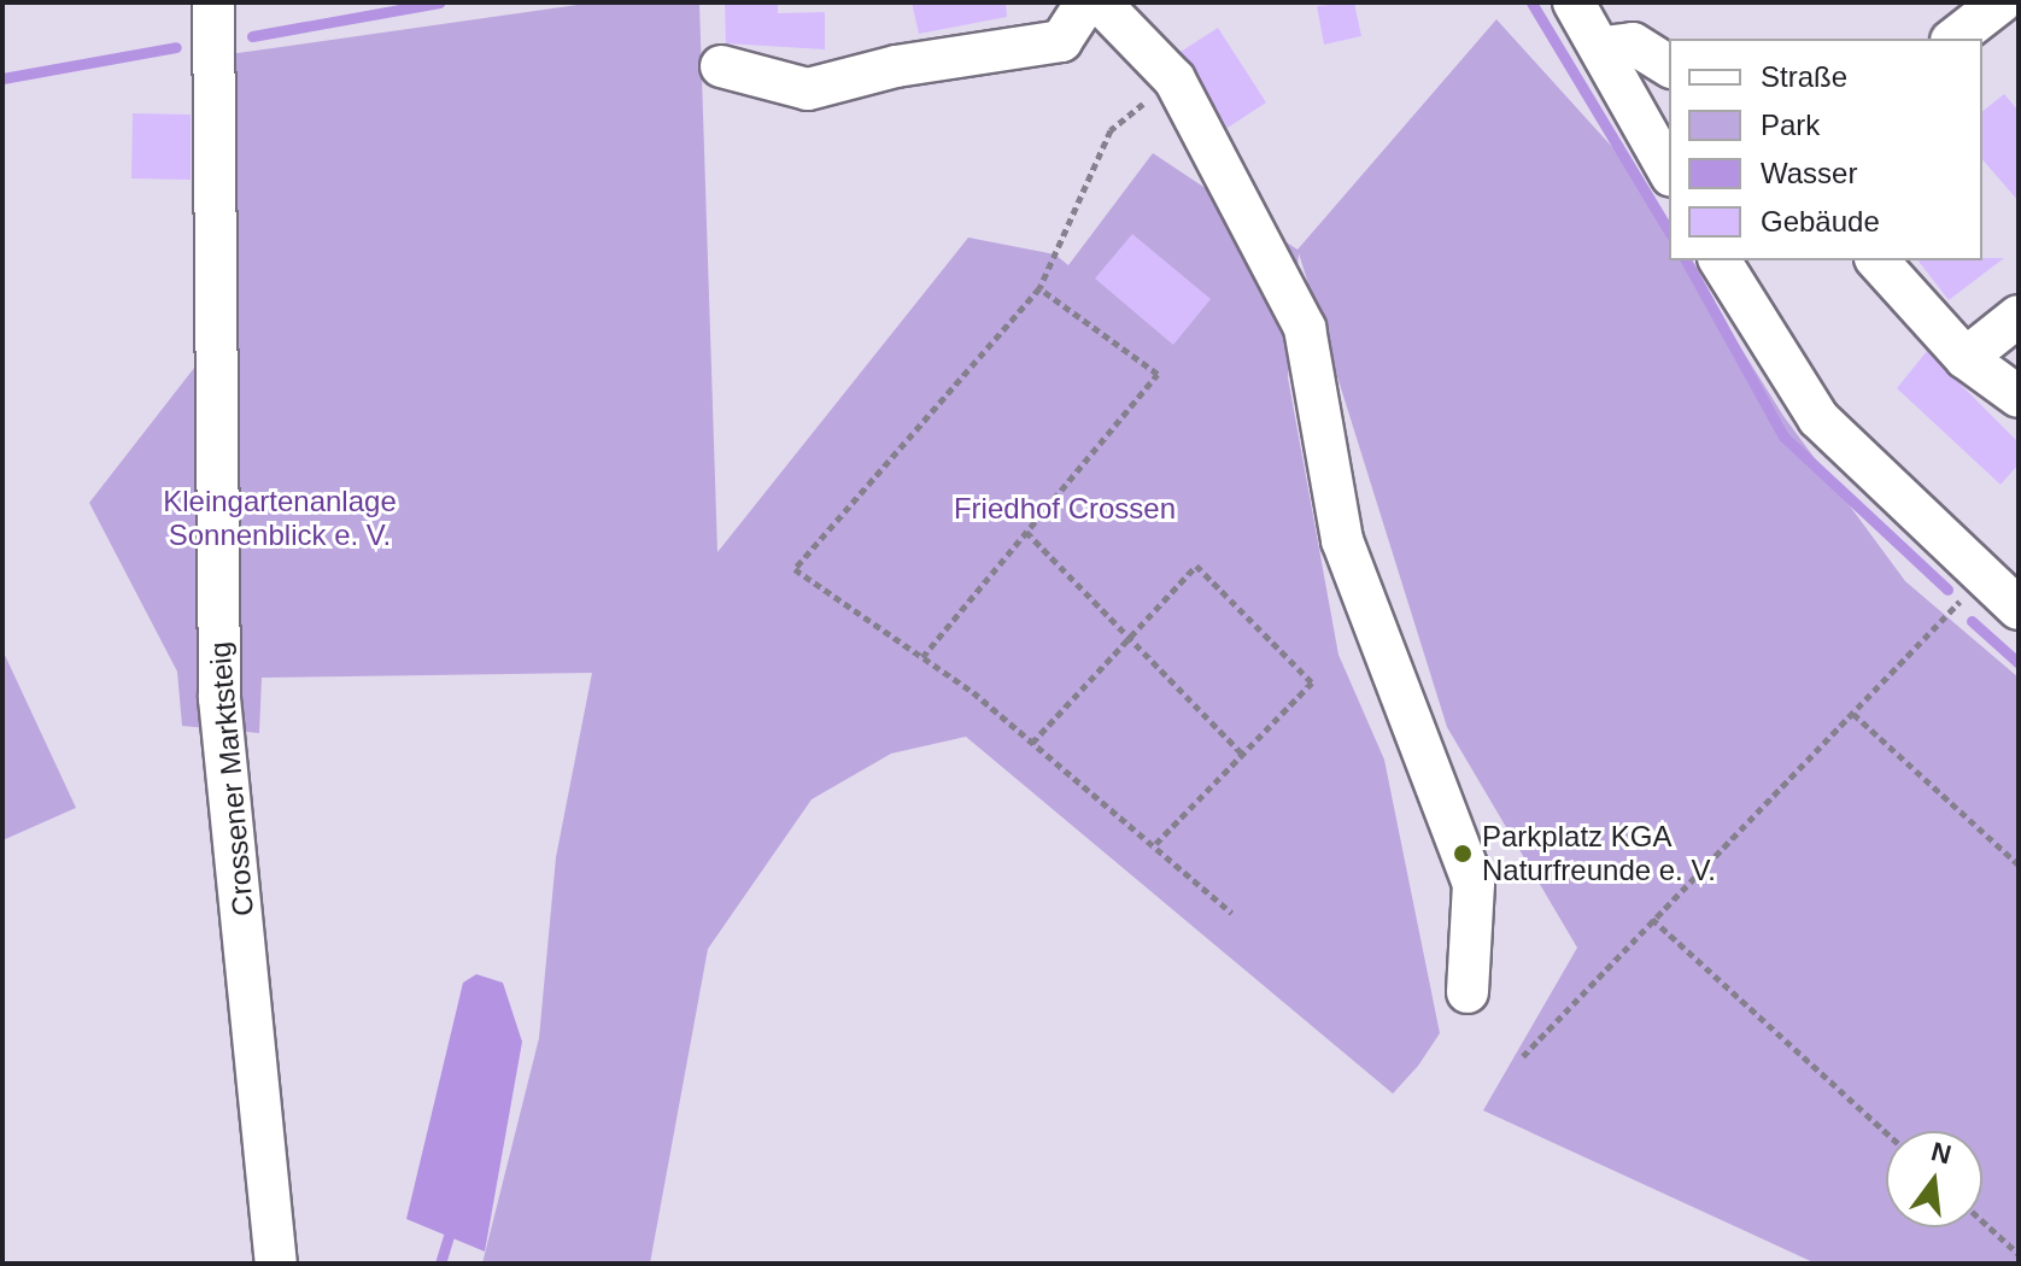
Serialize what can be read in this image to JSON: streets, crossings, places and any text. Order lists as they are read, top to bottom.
{
  "streets": {
    "street": ["Crossener Marktsteig"]
  },
  "parks": ["Kleingartenanlage Sonnenblick e. V.", "Friedhof Crossen"],
  "places": ["Parkplatz KGA Naturfreunde e. V."],
  "legend": [
    "Straße",
    "Park",
    "Wasser",
    "Gebäude"
  ],
  "north": "top"
}
